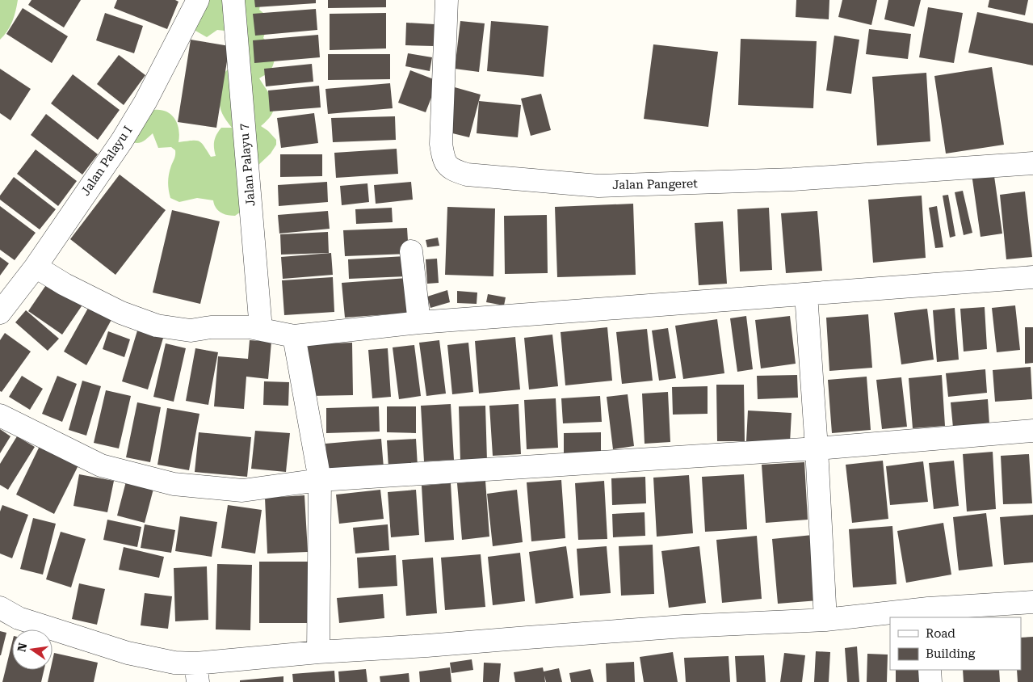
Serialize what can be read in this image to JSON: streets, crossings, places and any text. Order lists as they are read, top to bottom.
{
  "streets": {
    "street": ["Jalan Palayu I", "Jalan Palayu 7", "Jalan Pangeret"]
  },
  "legend": ["Road", "Building"],
  "north": "left"
}
